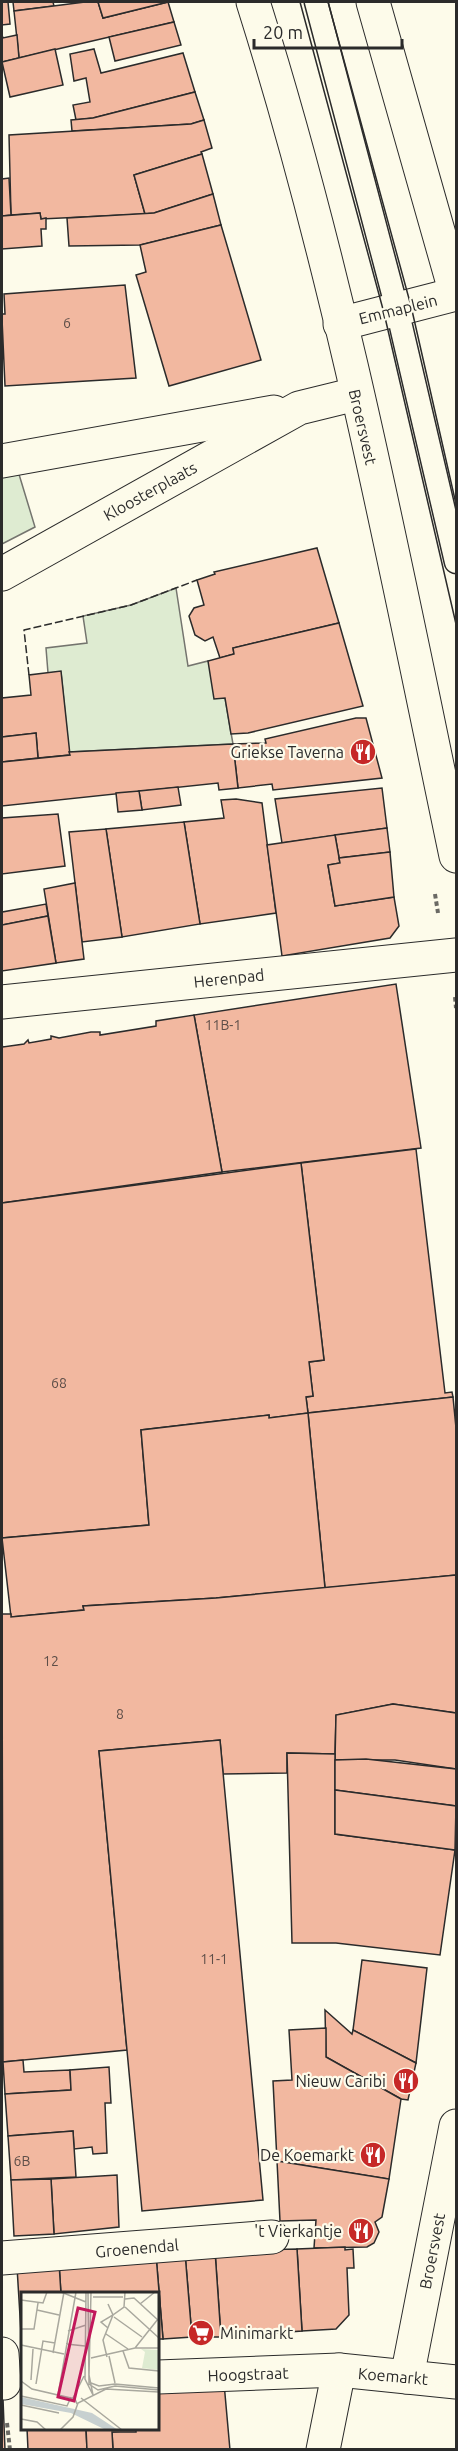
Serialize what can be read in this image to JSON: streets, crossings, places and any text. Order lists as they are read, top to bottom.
{
  "streets": {
    "street": [
      "Emmaplein",
      "Broersvest",
      "Kloosterplaats",
      "Herenpad",
      "Groenendal",
      "Hoogstraat",
      "Koemarkt"
    ]
  },
  "crossings": [
    ["Emmaplein", "Broersvest"],
    ["Broersvest", "Kloosterplaats"],
    ["Broersvest", "Koemarkt"],
    ["Hoogstraat", "Koemarkt"]
  ],
  "places": {
    "restaurant": [
      "Griekse Taverna",
      "Nieuw Caribi",
      "De Koemarkt",
      "'t Vierkantje"
    ],
    "supermarket": ["Minimarkt"]
  },
  "house_numbers": [
    "6",
    "11B-1",
    "68",
    "12",
    "8",
    "11-1",
    "6B"
  ],
  "scale_bar": "20 m"
}
